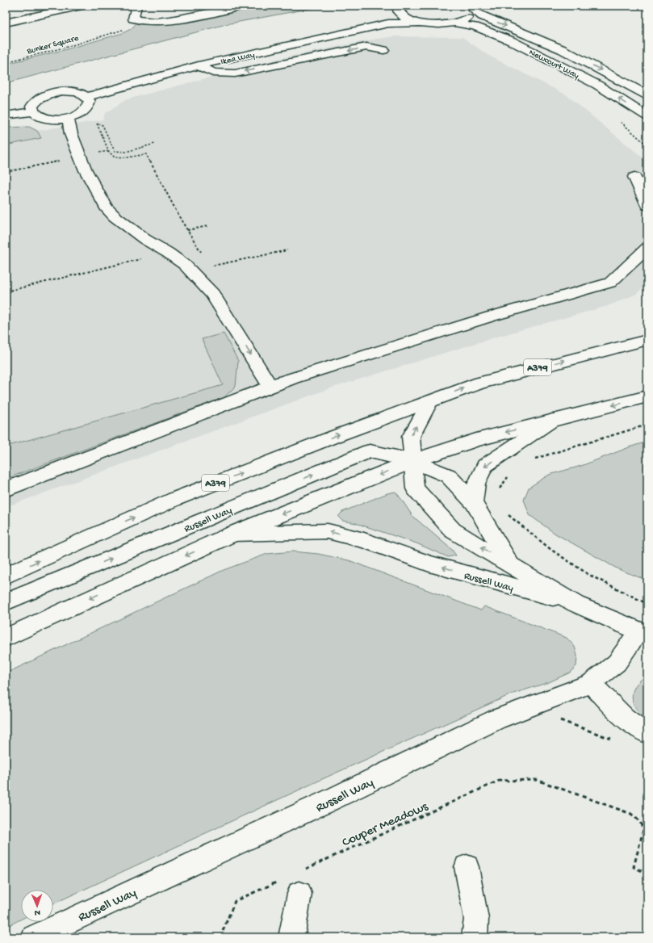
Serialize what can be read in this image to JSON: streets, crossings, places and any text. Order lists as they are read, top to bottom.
{
  "streets": {
    "street": [
      "Ikea Way",
      "Newcourt Way",
      "A379",
      "Russell Way"
    ],
    "path": ["Bunker Square", "Couper Meadows"]
  },
  "crossings": [
    ["Ikea Way", "Newcourt Way"],
    ["A379", "Russell Way"]
  ],
  "north": "bottom"
}
